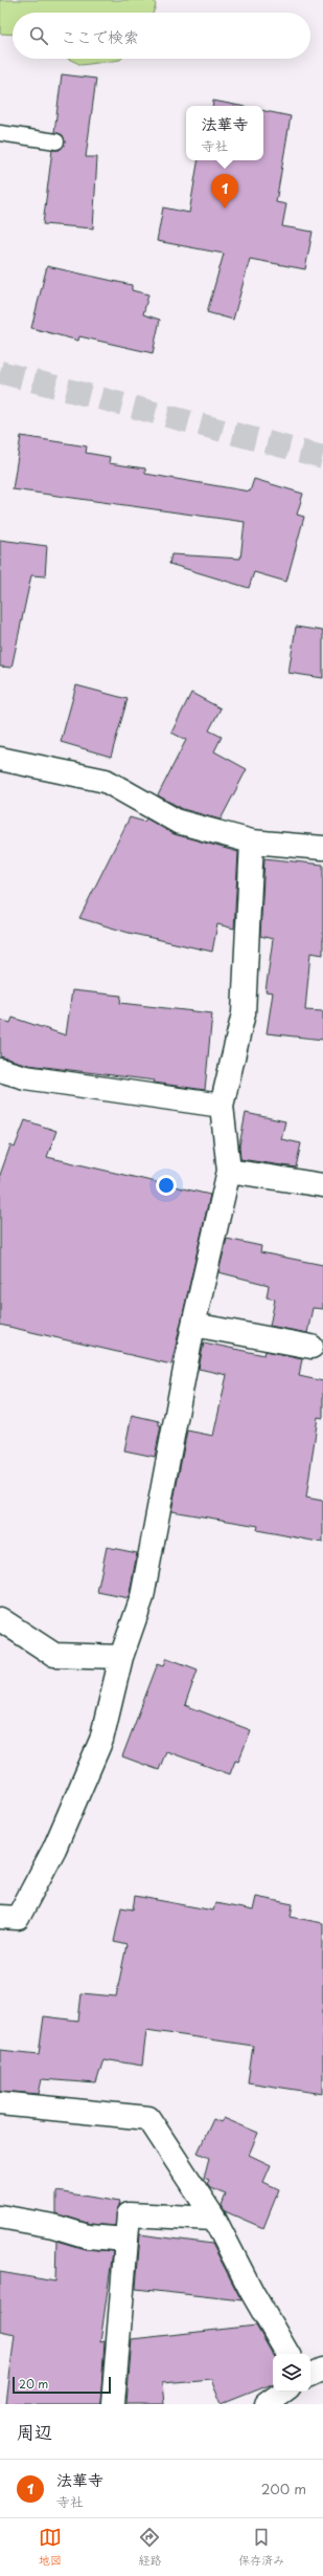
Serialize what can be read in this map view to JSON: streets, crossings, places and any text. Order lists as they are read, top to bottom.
{
  "scale_bar": "20 m",
  "page": {
    "search": "ここで検索",
    "popup": ["法華寺", "寺社"],
    "pins": "1",
    "scale": "20 m",
    "heading": "周辺",
    "list": [
      {
        "mark": "1",
        "name": "法華寺",
        "note": "寺社",
        "value": "200 m"
      }
    ],
    "nav": ["地図", "経路", "保存済み"]
  }
}
